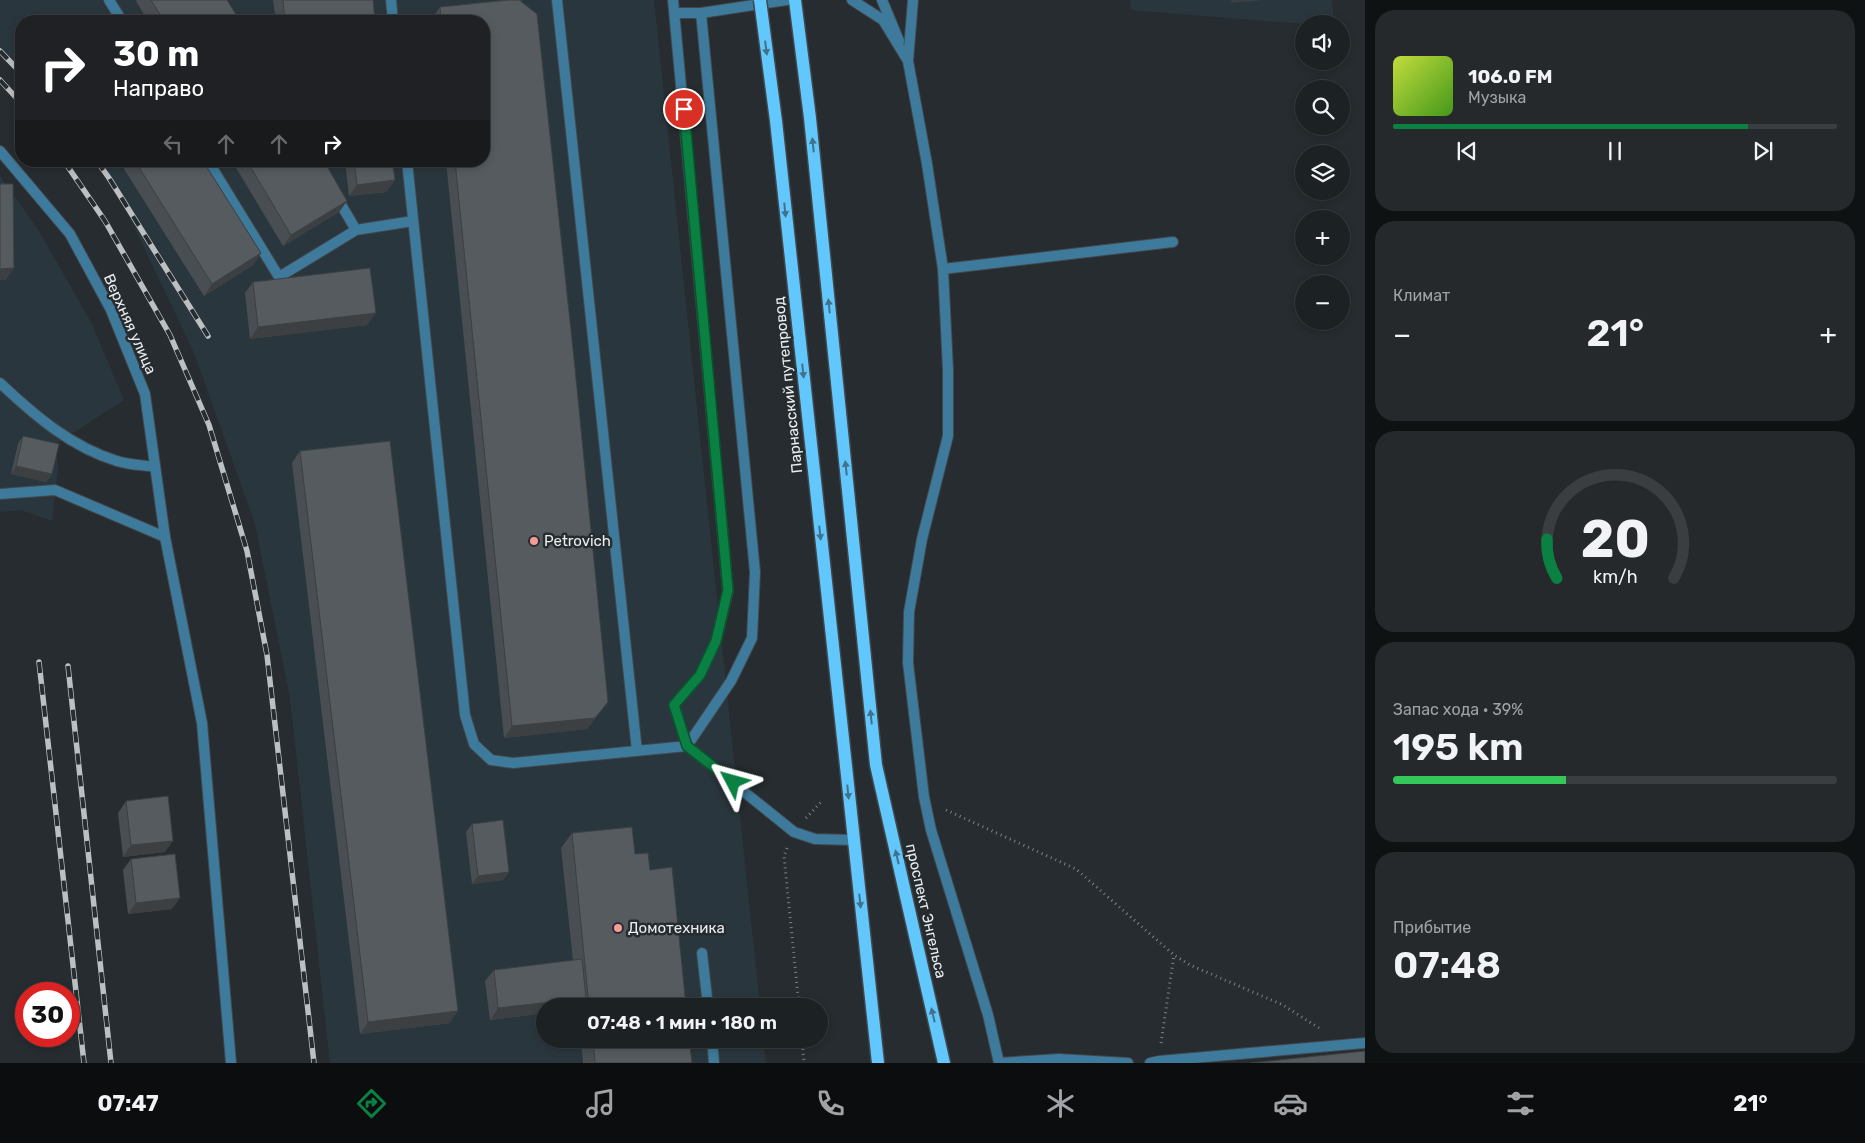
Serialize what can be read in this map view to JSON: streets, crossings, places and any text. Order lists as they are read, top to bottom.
{
  "streets": {
    "main road": ["Парнасский путепровод", "проспект Энгельса"],
    "street": ["Верхняя улица"]
  },
  "one_way": ["Парнасский путепровод", "проспект Энгельса"],
  "places": ["Petrovich", "Домотехника"],
  "page": {
    "map_buttons": ["+", "−"],
    "turn": ["30 m", "Направо"],
    "song": ["106.0 FM", "Музыка"],
    "tile": [
      "Климат",
      ["Запас хода · 39%", "195 km"],
      ["Прибытие", "07:48"]
    ],
    "heat": ["−", "21°", "+"],
    "limit": "30",
    "trip": "07:48 · 1 мин · 180 m",
    "tabs": ["07:47", "21°"],
    "gauge": ["20", "km/h"]
  }
}
